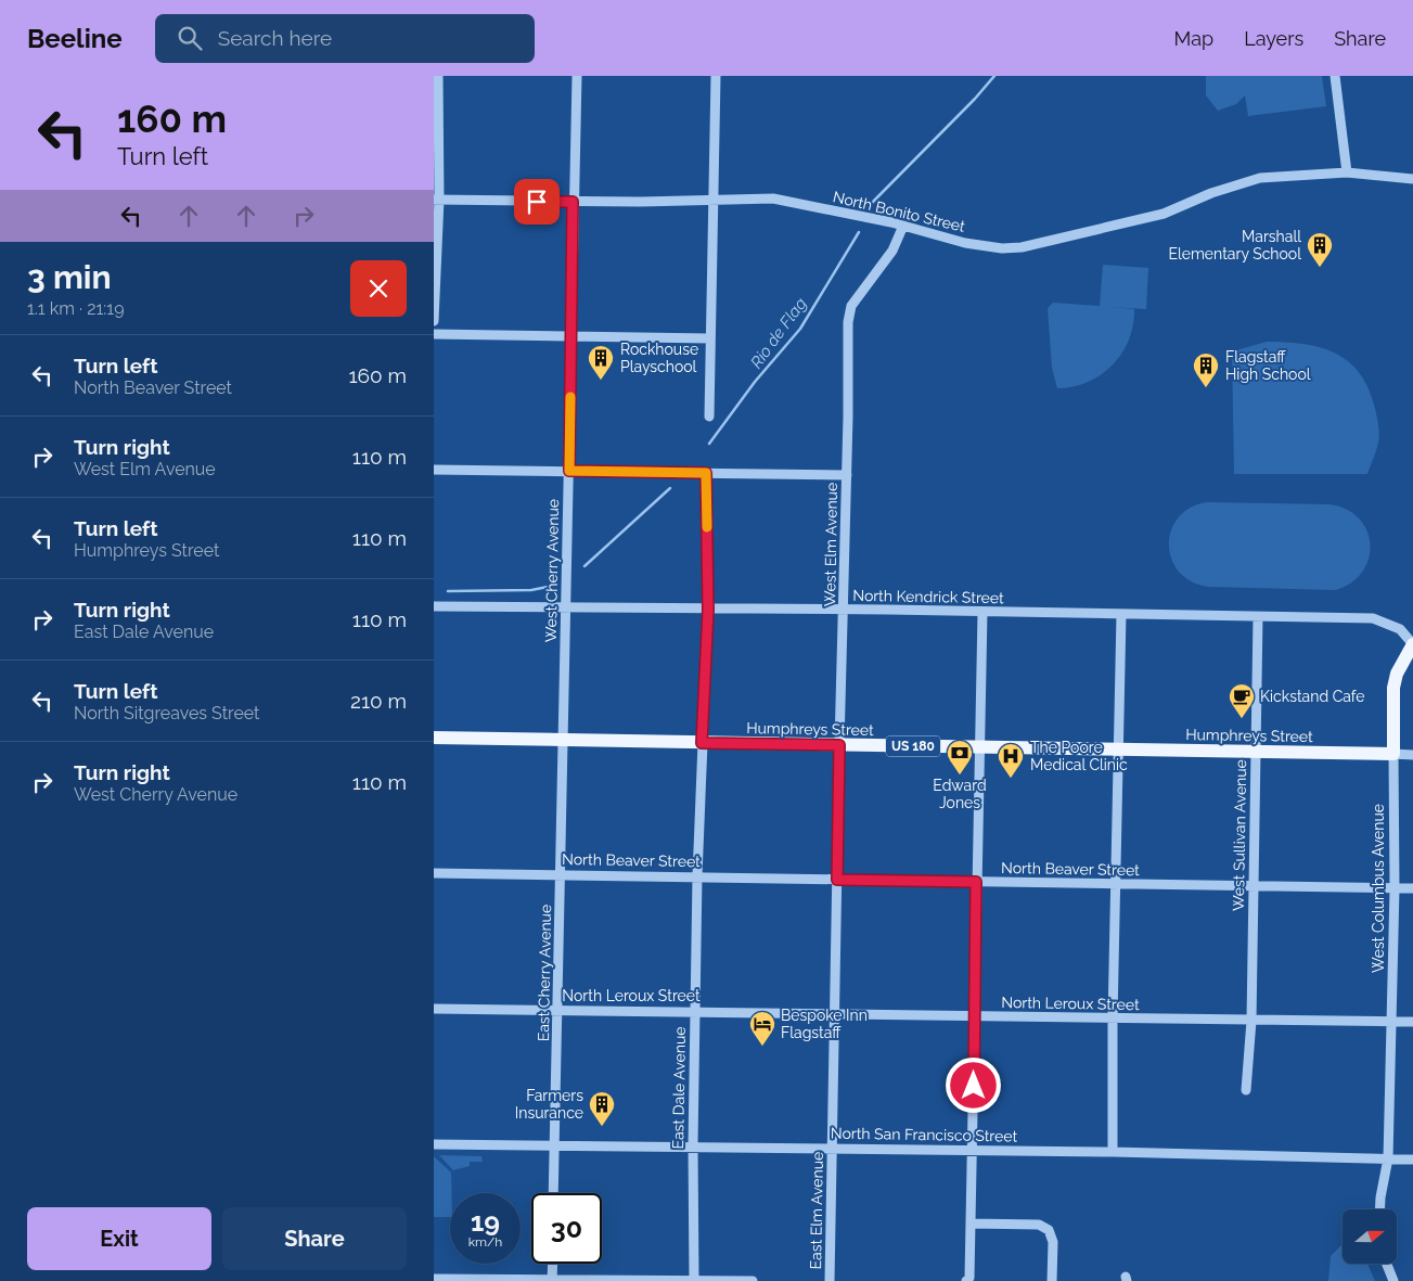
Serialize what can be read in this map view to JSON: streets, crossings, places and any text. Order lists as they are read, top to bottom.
{
  "streets": {
    "main road": ["Humphreys Street", "US 180"],
    "street": [
      "North Bonito Street",
      "West Elm Avenue",
      "West Cherry Avenue",
      "North Kendrick Street",
      "West Sullivan Avenue",
      "North Beaver Street",
      "West Columbus Avenue",
      "East Cherry Avenue",
      "North Leroux Street",
      "East Dale Avenue",
      "North San Francisco Street",
      "East Elm Avenue"
    ]
  },
  "crossings": [
    ["North Bonito Street", "West Elm Avenue"],
    ["North Bonito Street", "West Cherry Avenue"],
    ["West Elm Avenue", "North Kendrick Street"],
    ["West Elm Avenue", "Humphreys Street"],
    ["West Elm Avenue", "North Beaver Street"],
    ["West Elm Avenue", "East Elm Avenue"],
    ["West Cherry Avenue", "North Kendrick Street"],
    ["West Cherry Avenue", "Humphreys Street"],
    ["West Cherry Avenue", "East Cherry Avenue"],
    ["North Kendrick Street", "West Sullivan Avenue"],
    ["North Kendrick Street", "East Dale Avenue"],
    ["Humphreys Street", "West Sullivan Avenue"],
    ["Humphreys Street", "West Columbus Avenue"],
    ["Humphreys Street", "East Cherry Avenue"],
    ["Humphreys Street", "East Dale Avenue"],
    ["West Sullivan Avenue", "North Beaver Street"],
    ["West Sullivan Avenue", "North Leroux Street"],
    ["North Beaver Street", "West Columbus Avenue"],
    ["North Beaver Street", "East Cherry Avenue"],
    ["North Beaver Street", "East Dale Avenue"],
    ["North Beaver Street", "East Elm Avenue"],
    ["West Columbus Avenue", "North Leroux Street"],
    ["West Columbus Avenue", "North San Francisco Street"],
    ["East Cherry Avenue", "North Leroux Street"],
    ["East Cherry Avenue", "North San Francisco Street"],
    ["North Leroux Street", "East Dale Avenue"],
    ["North Leroux Street", "East Elm Avenue"],
    ["East Dale Avenue", "North San Francisco Street"],
    ["North San Francisco Street", "East Elm Avenue"]
  ],
  "water": ["Rio de Flag"],
  "places": {
    "building": [
      "Marshall Elementary School",
      "Rockhouse Playschool",
      "Flagstaff High School",
      "Farmers Insurance"
    ],
    "cafe": ["Kickstand Cafe"],
    "bank": ["Edward Jones"],
    "hospital": ["The Poore Medical Clinic"],
    "hotel": ["Bespoke Inn Flagstaff"]
  },
  "north": "right",
  "page": {
    "header": "Beeline",
    "search": "Search here",
    "nav": ["Map", "Layers", "Share"],
    "turn": ["160 m", "Turn left"],
    "heading": ["3 min", "1.1 km · 21:19"],
    "list": [
      {
        "name": "Turn left",
        "note": "North Beaver Street",
        "value": "160 m"
      },
      {
        "name": "Turn right",
        "note": "West Elm Avenue",
        "value": "110 m"
      },
      {
        "name": "Turn left",
        "note": "Humphreys Street",
        "value": "110 m"
      },
      {
        "name": "Turn right",
        "note": "East Dale Avenue",
        "value": "110 m"
      },
      {
        "name": "Turn left",
        "note": "North Sitgreaves Street",
        "value": "210 m"
      },
      {
        "name": "Turn right",
        "note": "West Cherry Avenue",
        "value": "110 m"
      }
    ],
    "speed": "19 km/h",
    "limit": "30",
    "buttons": ["Exit", "Share"]
  }
}
